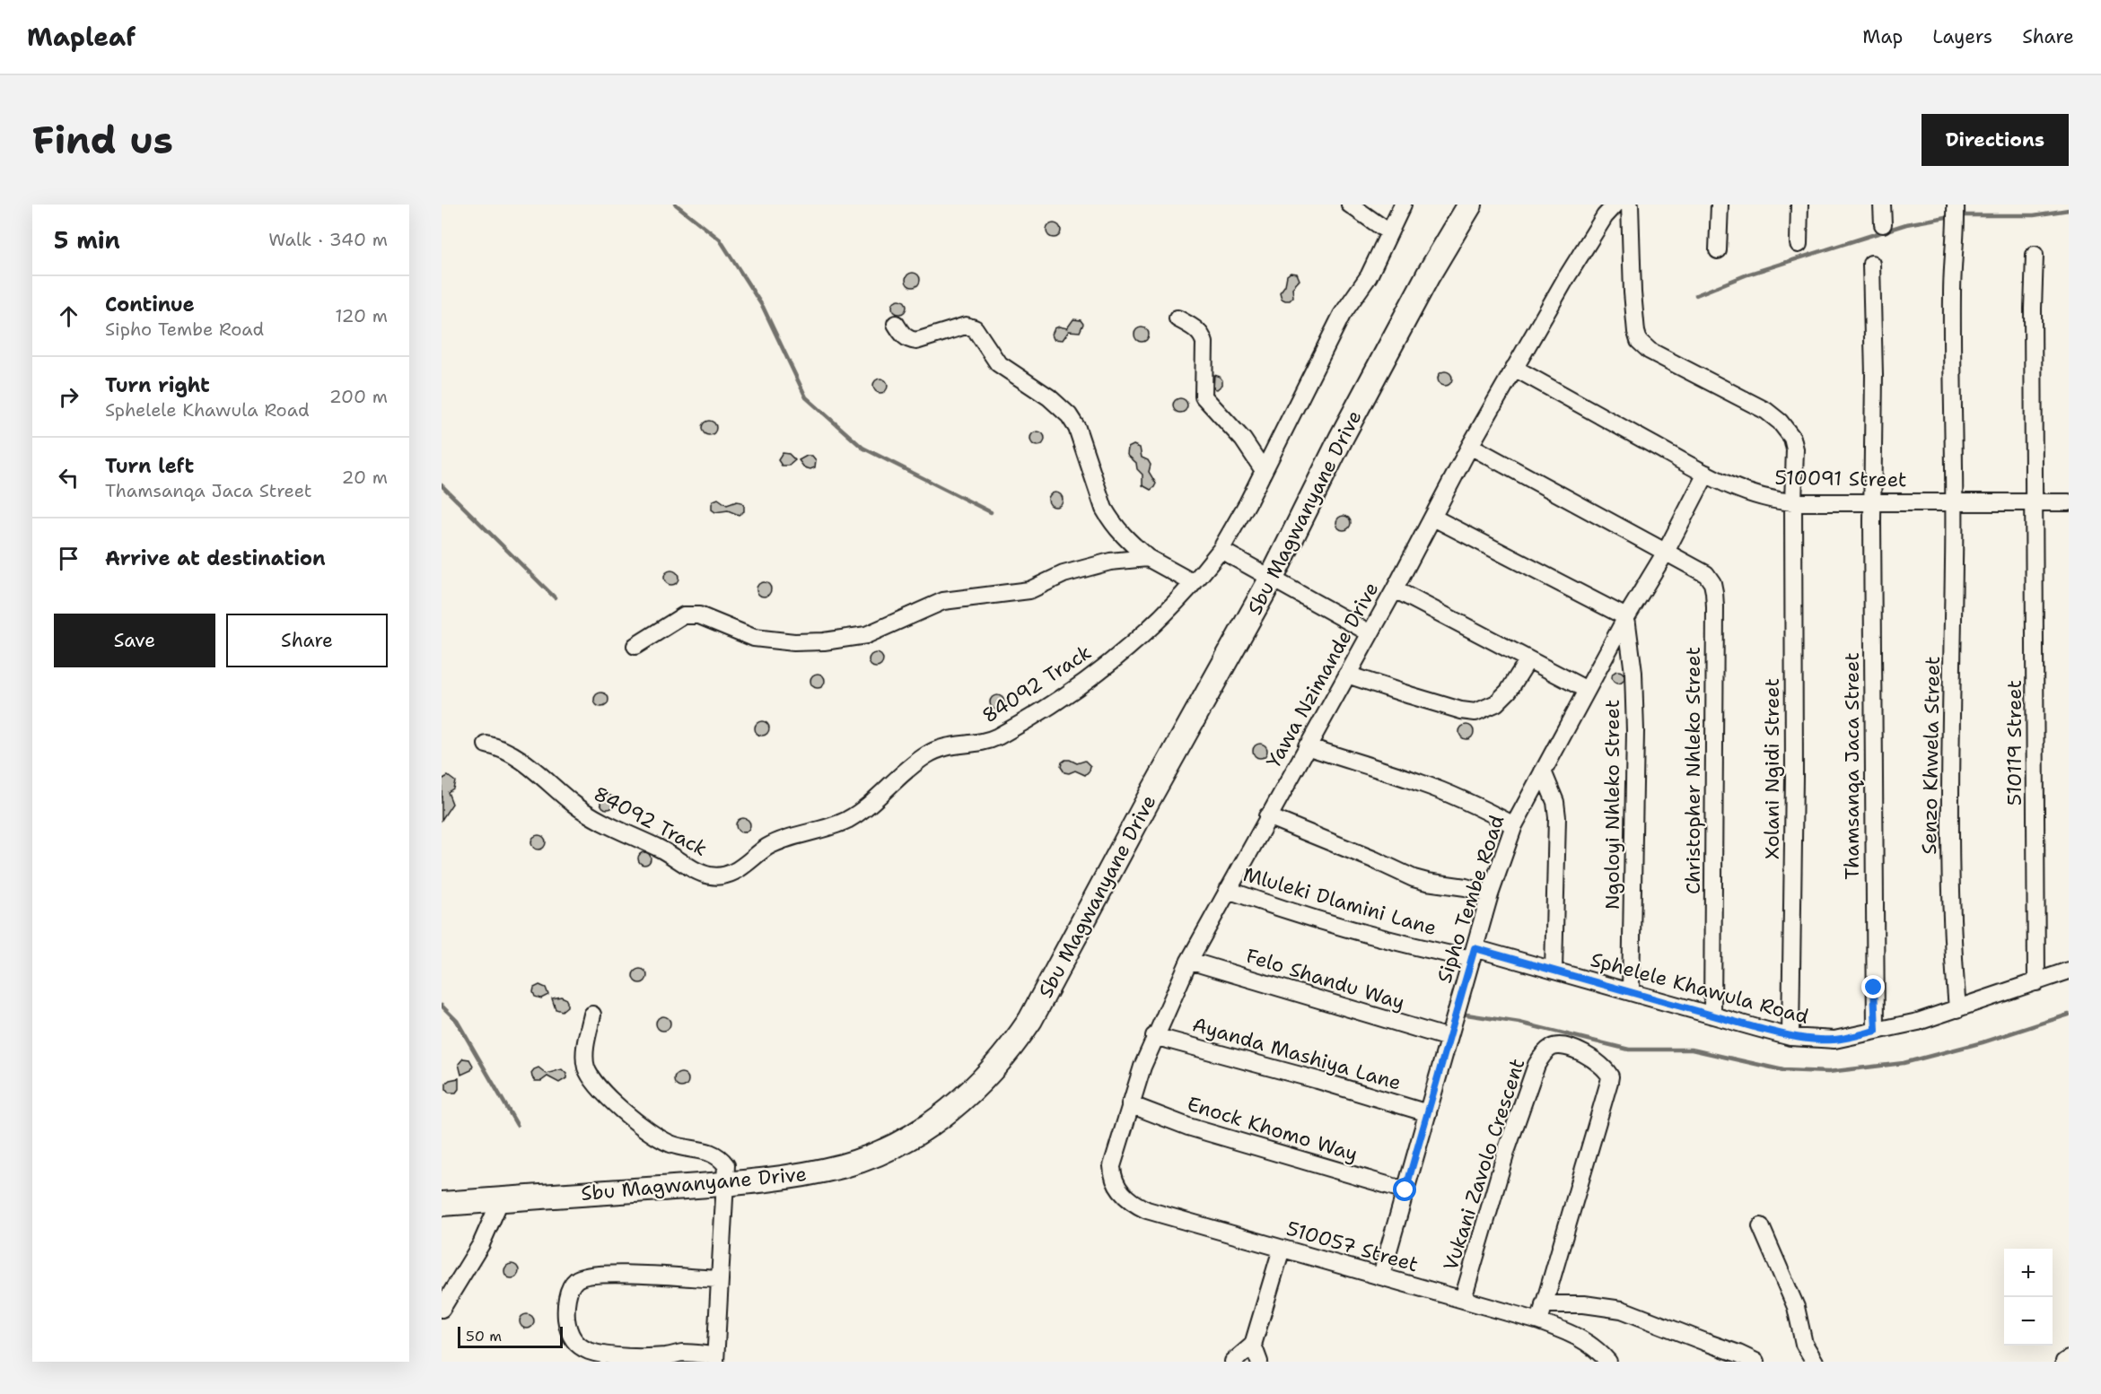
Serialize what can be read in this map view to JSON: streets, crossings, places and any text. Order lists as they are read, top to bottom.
{
  "streets": {
    "main road": ["Sbu Magwanyane Drive"],
    "street": [
      "510091 Street",
      "Yawa Nzimande Drive",
      "84092 Track",
      "510119 Street",
      "Senzo Khwela Street",
      "Thamsanqa Jaca Street",
      "Xolani Ngidi Street",
      "Christopher Nhleko Street",
      "Ngoloyi Nhleko Street",
      "Sipho Tembe Road",
      "Mluleki Dlamini Lane",
      "Felo Shandu Way",
      "Sphelele Khawula Road",
      "Ayanda Mashiya Lane",
      "Enock Khomo Way",
      "Vukani Zavolo Crescent",
      "510057 Street"
    ]
  },
  "crossings": [
    ["510091 Street", "Yawa Nzimande Drive"],
    ["510091 Street", "510119 Street"],
    ["510091 Street", "Senzo Khwela Street"],
    ["510091 Street", "Thamsanqa Jaca Street"],
    ["510091 Street", "Xolani Ngidi Street"],
    ["510091 Street", "Sipho Tembe Road"],
    ["Yawa Nzimande Drive", "Christopher Nhleko Street"],
    ["Yawa Nzimande Drive", "Mluleki Dlamini Lane"],
    ["Yawa Nzimande Drive", "Felo Shandu Way"],
    ["Yawa Nzimande Drive", "Ayanda Mashiya Lane"],
    ["Yawa Nzimande Drive", "Enock Khomo Way"],
    ["Yawa Nzimande Drive", "510057 Street"],
    ["510119 Street", "Sphelele Khawula Road"],
    ["Senzo Khwela Street", "Sphelele Khawula Road"],
    ["Thamsanqa Jaca Street", "Sphelele Khawula Road"],
    ["Xolani Ngidi Street", "Sphelele Khawula Road"],
    ["Christopher Nhleko Street", "Sipho Tembe Road"],
    ["Christopher Nhleko Street", "Sphelele Khawula Road"],
    ["Ngoloyi Nhleko Street", "Sipho Tembe Road"],
    ["Ngoloyi Nhleko Street", "Sphelele Khawula Road"],
    ["Sipho Tembe Road", "Mluleki Dlamini Lane"],
    ["Sipho Tembe Road", "Felo Shandu Way"],
    ["Sipho Tembe Road", "Sphelele Khawula Road"],
    ["Sipho Tembe Road", "Ayanda Mashiya Lane"],
    ["Sipho Tembe Road", "Enock Khomo Way"],
    ["Sipho Tembe Road", "510057 Street"],
    ["Mluleki Dlamini Lane", "Sphelele Khawula Road"],
    ["Vukani Zavolo Crescent", "510057 Street"]
  ],
  "scale_bar": "50 m",
  "page": {
    "header": "Mapleaf",
    "nav": ["Map", "Layers", "Share"],
    "buttons": [
      "Directions",
      ["Save", "Share"]
    ],
    "title": "Find us",
    "heading": ["5 min", "Walk · 340 m"],
    "list": [
      ["Continue", "Sipho Tembe Road", "120 m"],
      ["Turn right", "Sphelele Khawula Road", "200 m"],
      ["Turn left", "Thamsanqa Jaca Street", "20 m"],
      "Arrive at destination"
    ],
    "map_buttons": ["+", "−"],
    "scale": "50 m"
  }
}
